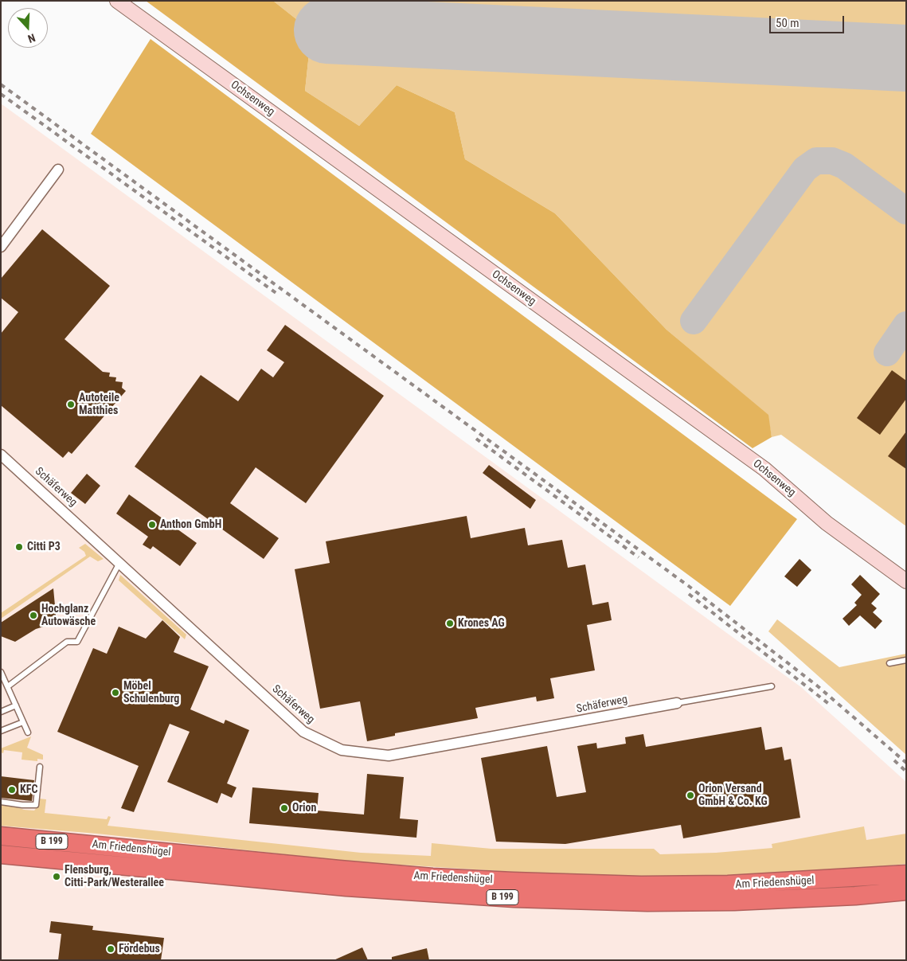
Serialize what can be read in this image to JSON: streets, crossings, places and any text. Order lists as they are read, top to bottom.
{
  "streets": {
    "highway": ["B 199", "Am Friedenshügel"],
    "main road": ["Ochsenweg"],
    "street": ["Schäferweg"]
  },
  "places": [
    "Autoteile Matthies",
    "Anthon GmbH",
    "Citti P3",
    "Hochglanz Autowäsche",
    "Krones AG",
    "Möbel Schulenburg",
    "KFC",
    "Orion Versand GmbH & Co. KG",
    "Orion",
    "Flensburg, Citti-Park/Westerallee",
    "Fördebus"
  ],
  "scale_bar": "50 m",
  "north": "bottom"
}
